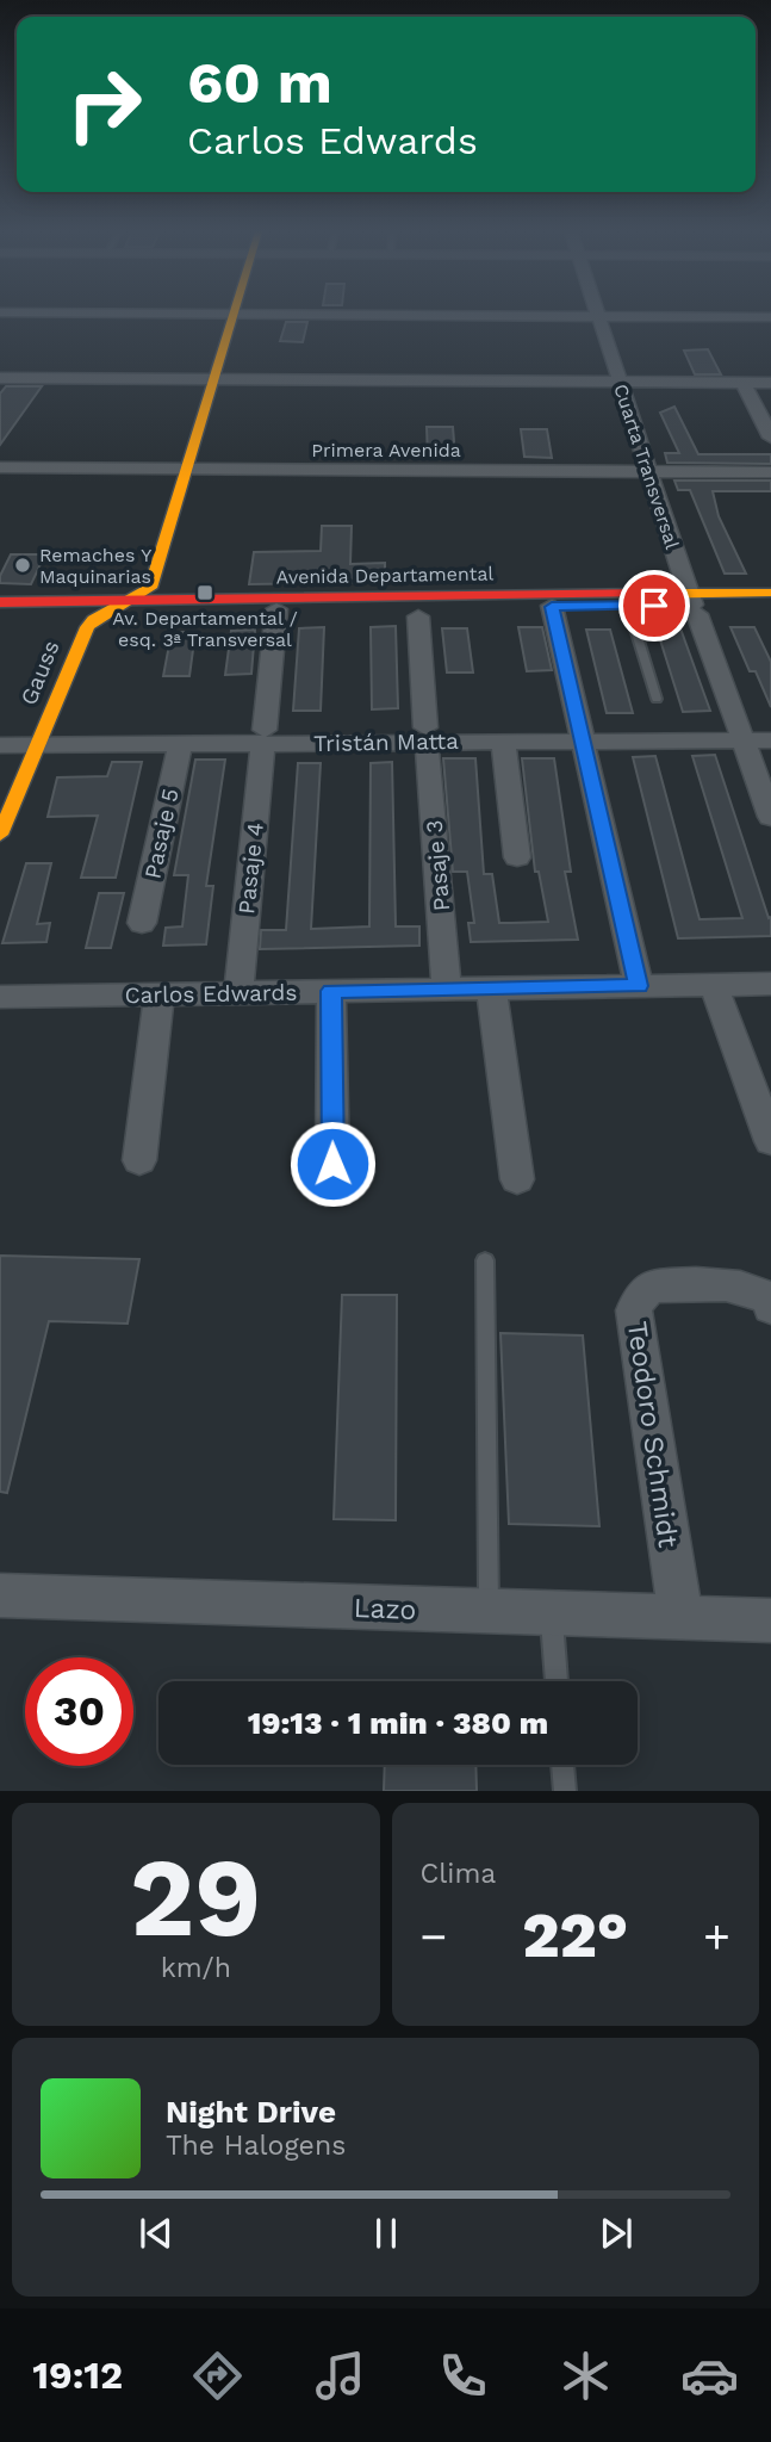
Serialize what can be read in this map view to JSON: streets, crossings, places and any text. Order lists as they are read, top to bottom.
{
  "streets": {
    "street": [
      "Primera Avenida",
      "Cuarta Transversal",
      "Avenida Departamental",
      "Gauss",
      "Tristán Matta",
      "Pasaje 5",
      "Pasaje 3",
      "Pasaje 4",
      "Carlos Edwards",
      "Teodoro Schmidt",
      "Lazo"
    ]
  },
  "crossings": [
    ["Primera Avenida", "Cuarta Transversal"],
    ["Cuarta Transversal", "Avenida Departamental"],
    ["Cuarta Transversal", "Tristán Matta"],
    ["Avenida Departamental", "Gauss"],
    ["Avenida Departamental", "Pasaje 4"],
    ["Gauss", "Tristán Matta"],
    ["Tristán Matta", "Pasaje 5"],
    ["Tristán Matta", "Pasaje 3"],
    ["Tristán Matta", "Pasaje 4"],
    ["Pasaje 3", "Carlos Edwards"],
    ["Pasaje 4", "Carlos Edwards"],
    ["Teodoro Schmidt", "Lazo"]
  ],
  "places": {
    "other": ["Remaches Y Maquinarias"],
    "transit": ["Av. Departamental / esq. 3ª Transversal"]
  },
  "page": {
    "turn": ["60 m", "Carlos Edwards"],
    "limit": "30",
    "trip": "19:13 · 1 min · 380 m",
    "tile": [
      ["29", "km/h"],
      "Clima"
    ],
    "heat": ["−", "22°", "+"],
    "song": ["Night Drive", "The Halogens"],
    "tabs": "19:12"
  }
}
